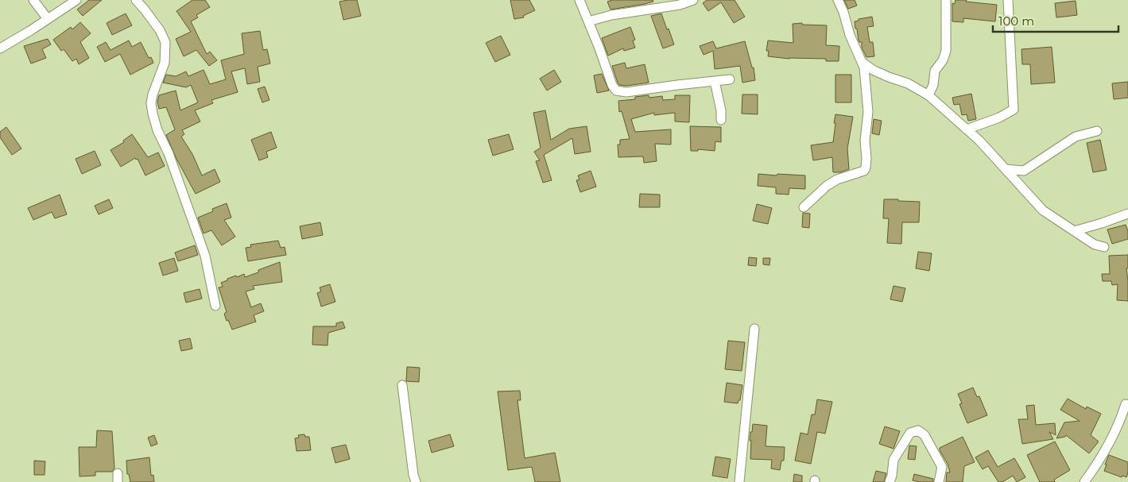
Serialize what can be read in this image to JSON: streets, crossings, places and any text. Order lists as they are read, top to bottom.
{
  "scale_bar": "100 m"
}
